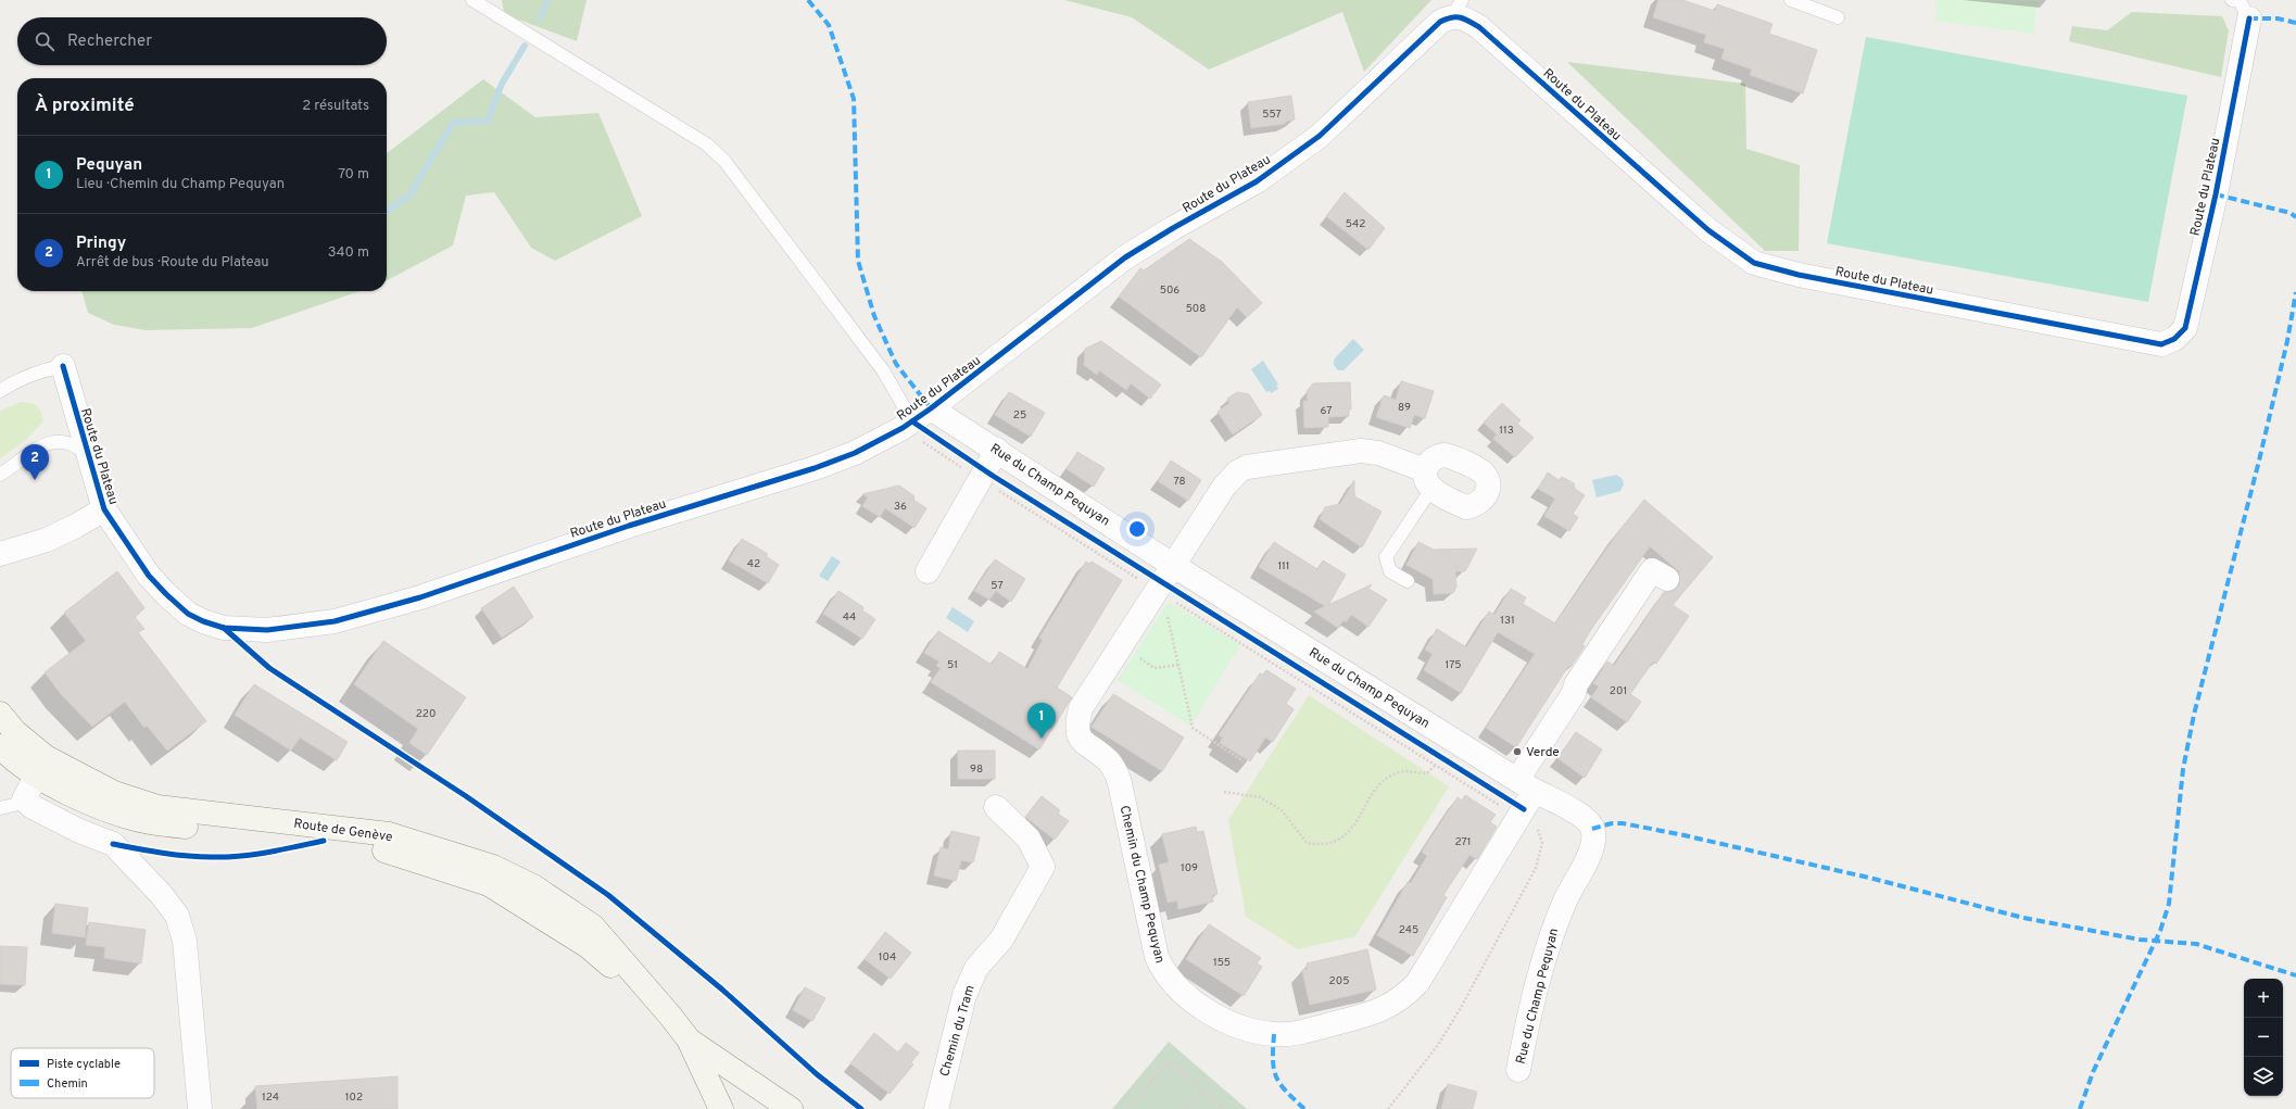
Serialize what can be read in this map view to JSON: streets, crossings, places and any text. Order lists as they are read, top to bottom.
{
  "streets": {
    "main road": ["Route de Genève"],
    "street": [
      "Route du Plateau",
      "Rue du Champ Pequyan",
      "Chemin du Champ Pequyan",
      "Chemin du Tram"
    ]
  },
  "crossings": [
    ["Route du Plateau", "Rue du Champ Pequyan"],
    ["Rue du Champ Pequyan", "Chemin du Champ Pequyan"]
  ],
  "places": ["Verde"],
  "house_numbers": [
    "557",
    "542",
    "506",
    "508",
    "89",
    "67",
    "25",
    "113",
    "78",
    "36",
    "42",
    "111",
    "57",
    "44",
    "131",
    "51",
    "175",
    "201",
    "220",
    "98",
    "271",
    "109",
    "245",
    "104",
    "155",
    "205",
    "124",
    "102"
  ],
  "legend": ["Piste cyclable", "Chemin"],
  "page": {
    "search": "Rechercher",
    "heading": ["À proximité", "2 résultats"],
    "list": [
      {
        "mark": "1",
        "name": "Pequyan",
        "note": "Lieu · Chemin du Champ Pequyan",
        "value": "70 m"
      },
      {
        "mark": "2",
        "name": "Pringy",
        "note": "Arrêt de bus · Route du Plateau",
        "value": "340 m"
      }
    ],
    "pins": ["2", "1"],
    "map_buttons": ["+", "−"]
  }
}
